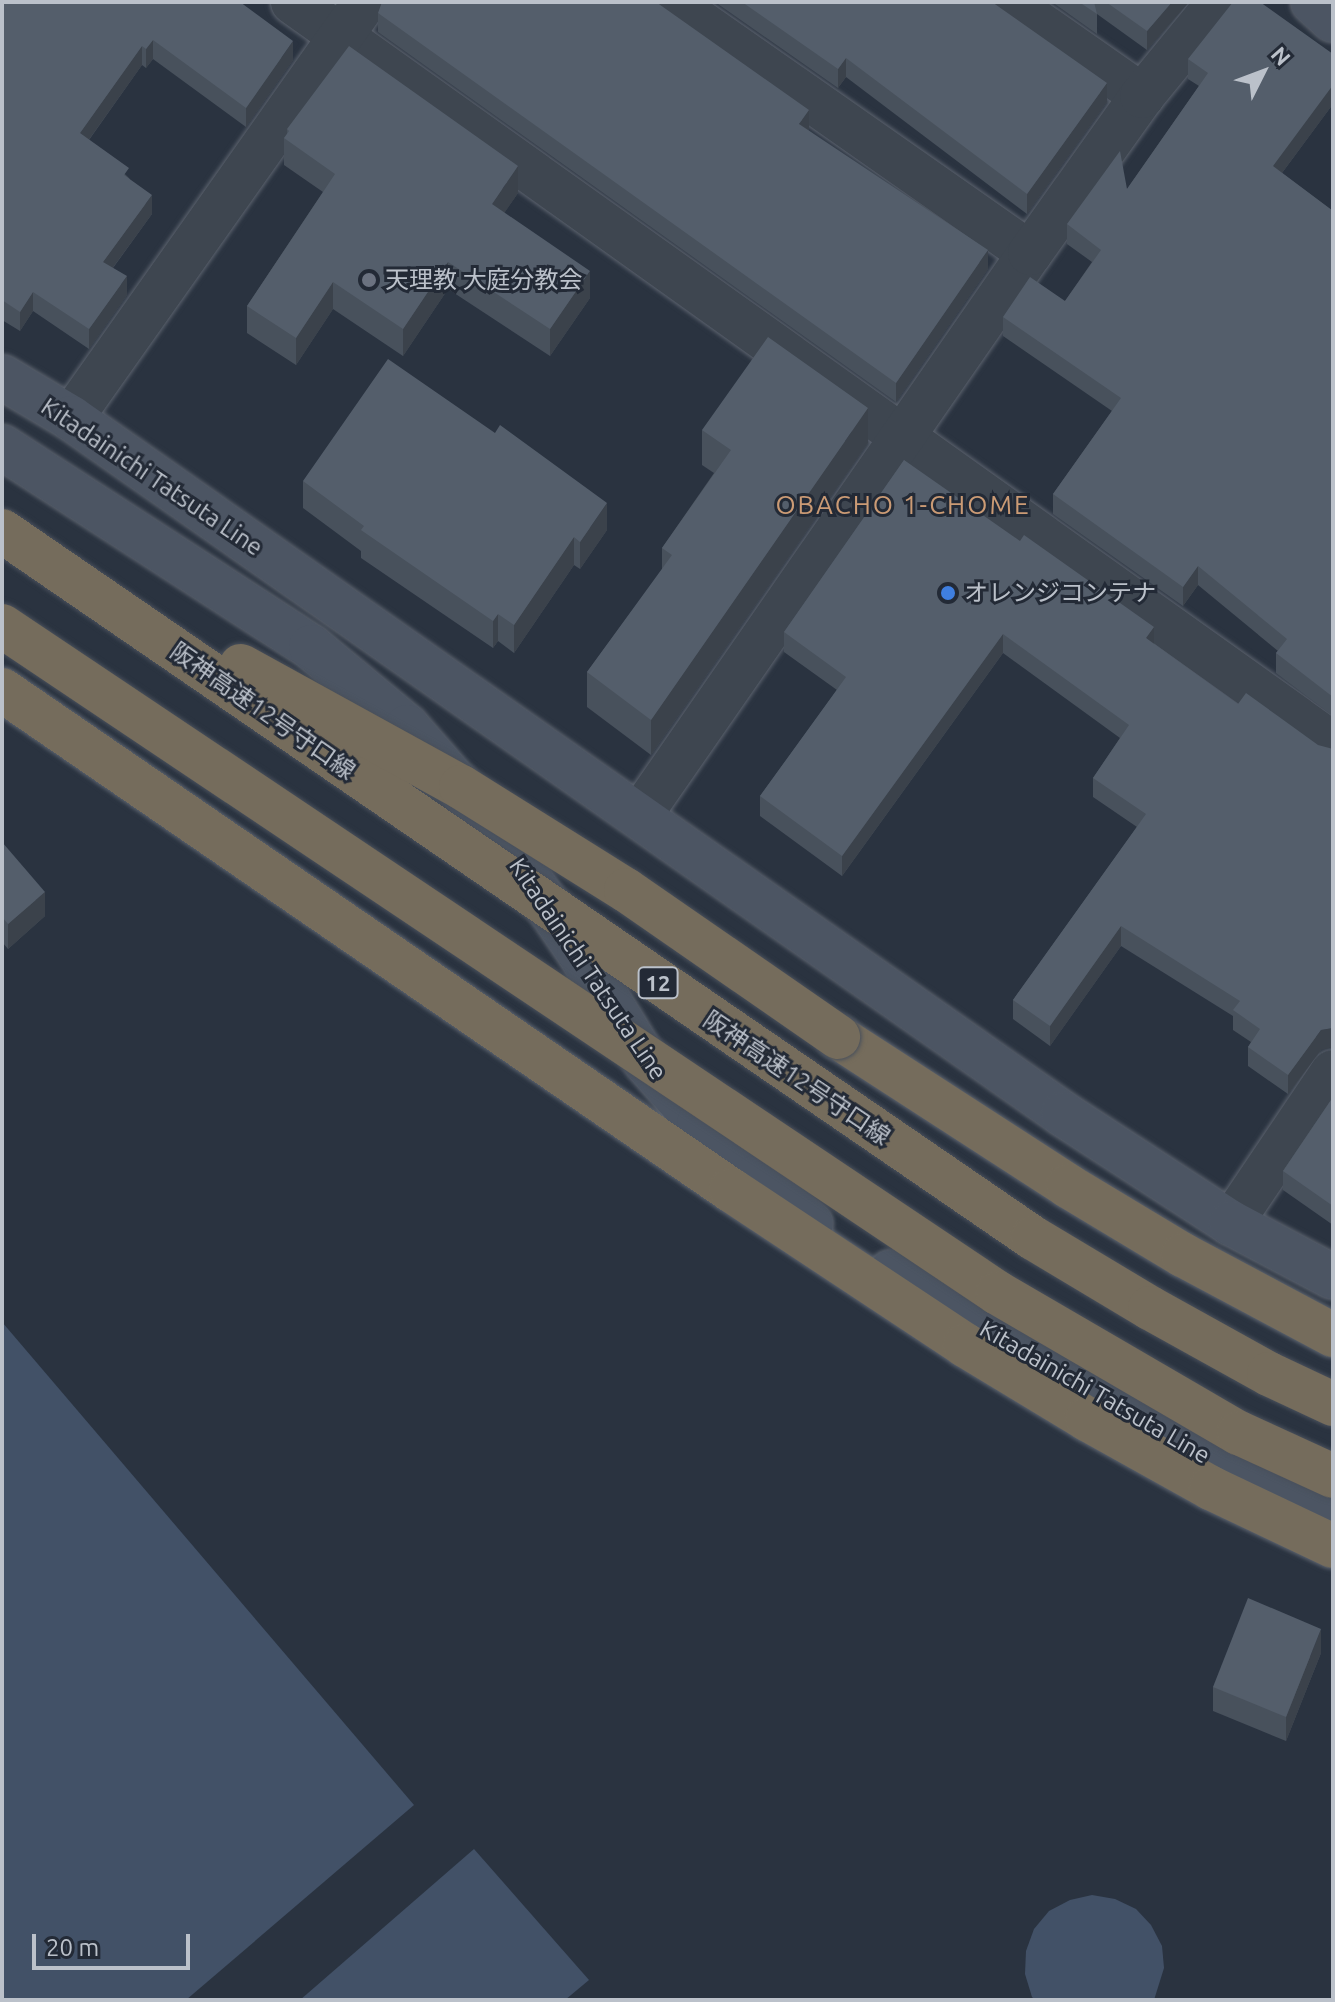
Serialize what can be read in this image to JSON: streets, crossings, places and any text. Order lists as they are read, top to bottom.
{
  "streets": {
    "highway": ["阪神高速12号守口線", "12"],
    "main road": ["Kitadainichi Tatsuta Line"]
  },
  "districts": ["OBACHO 1-CHOME"],
  "places": ["天理教 大庭分教会", "オレンジコンテナ"],
  "scale_bar": "20 m",
  "north": "top right"
}
